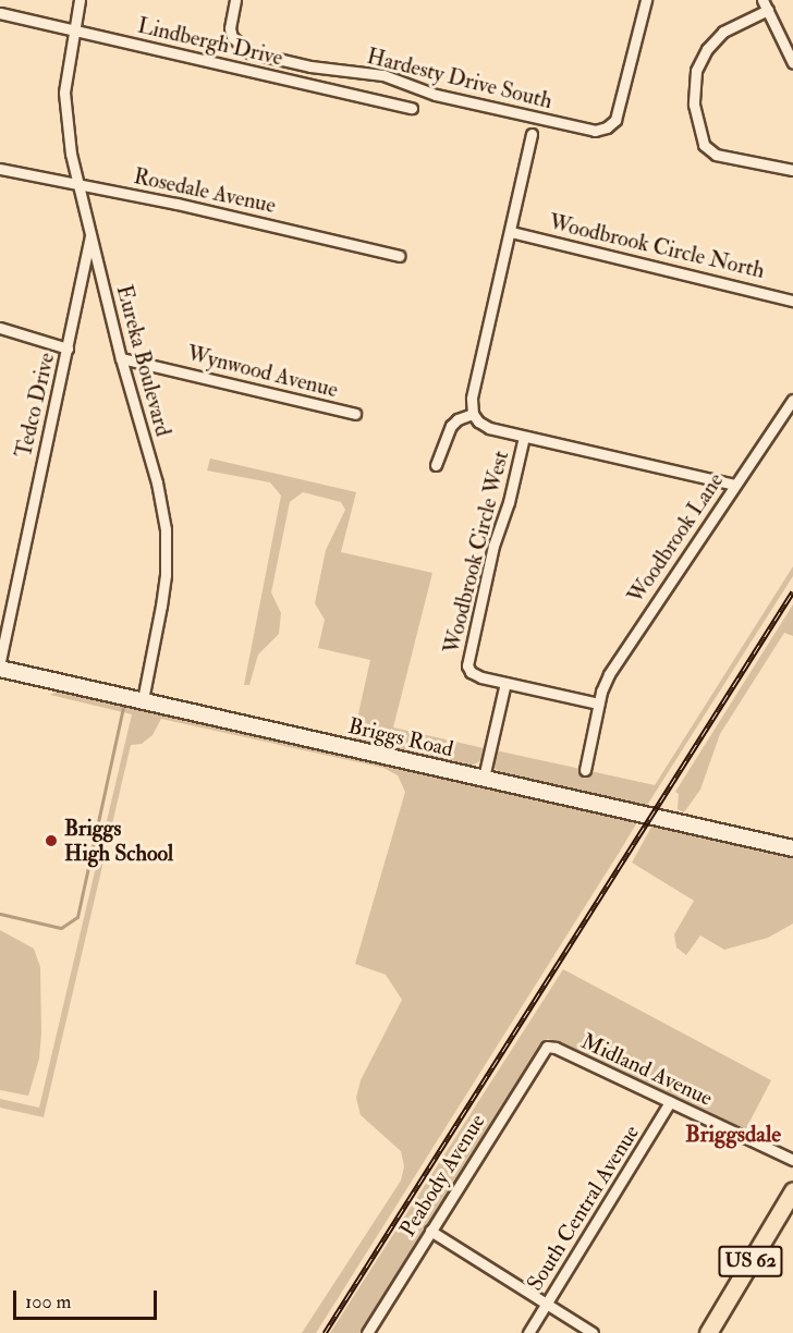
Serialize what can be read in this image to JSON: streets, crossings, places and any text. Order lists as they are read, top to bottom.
{
  "streets": {
    "main road": ["US 62"],
    "street": [
      "Lindbergh Drive",
      "Hardesty Drive South",
      "Rosedale Avenue",
      "Woodbrook Circle North",
      "Eureka Boulevard",
      "Wynwood Avenue",
      "Tedco Drive",
      "Woodbrook Lane",
      "Woodbrook Circle West",
      "Briggs Road",
      "Midland Avenue",
      "Peabody Avenue",
      "South Central Avenue"
    ]
  },
  "crossings": [
    ["Lindbergh Drive", "Eureka Boulevard"],
    ["Rosedale Avenue", "Eureka Boulevard"],
    ["Eureka Boulevard", "Wynwood Avenue"],
    ["Eureka Boulevard", "Tedco Drive"],
    ["Eureka Boulevard", "Briggs Road"],
    ["Midland Avenue", "Peabody Avenue"],
    ["Midland Avenue", "South Central Avenue"]
  ],
  "districts": ["Briggsdale"],
  "places": ["Briggs High School"],
  "scale_bar": "100 m"
}
